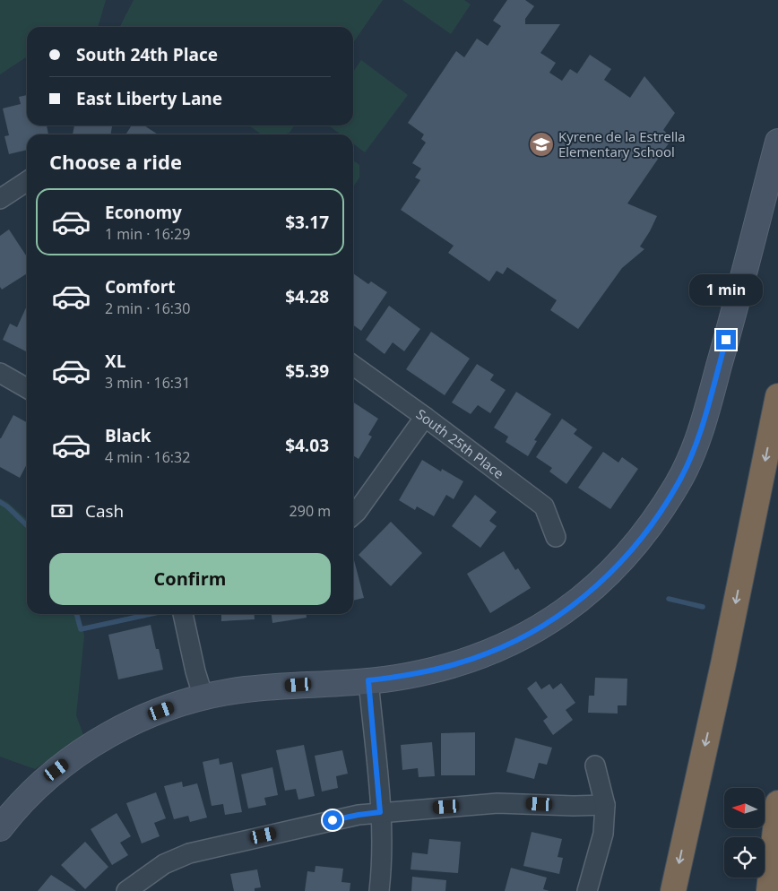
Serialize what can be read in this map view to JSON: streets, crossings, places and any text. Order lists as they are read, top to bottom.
{
  "streets": {
    "street": ["South 25th Place"]
  },
  "places": {
    "school or university": ["Kyrene de la Estrella Elementary School"]
  },
  "north": "left",
  "page": {
    "banner": ["South 24th Place", "East Liberty Lane"],
    "heading": "Choose a ride",
    "list": [
      {
        "name": "Economy",
        "note": "1 min · 16:29",
        "value": "$3.17"
      },
      {
        "name": "Comfort",
        "note": "2 min · 16:30",
        "value": "$4.28"
      },
      {
        "name": "XL",
        "note": "3 min · 16:31",
        "value": "$5.39"
      },
      {
        "name": "Black",
        "note": "4 min · 16:32",
        "value": "$4.03"
      }
    ],
    "bubble": "1 min",
    "pay": ["Cash", "290 m"],
    "buttons": "Confirm"
  }
}
